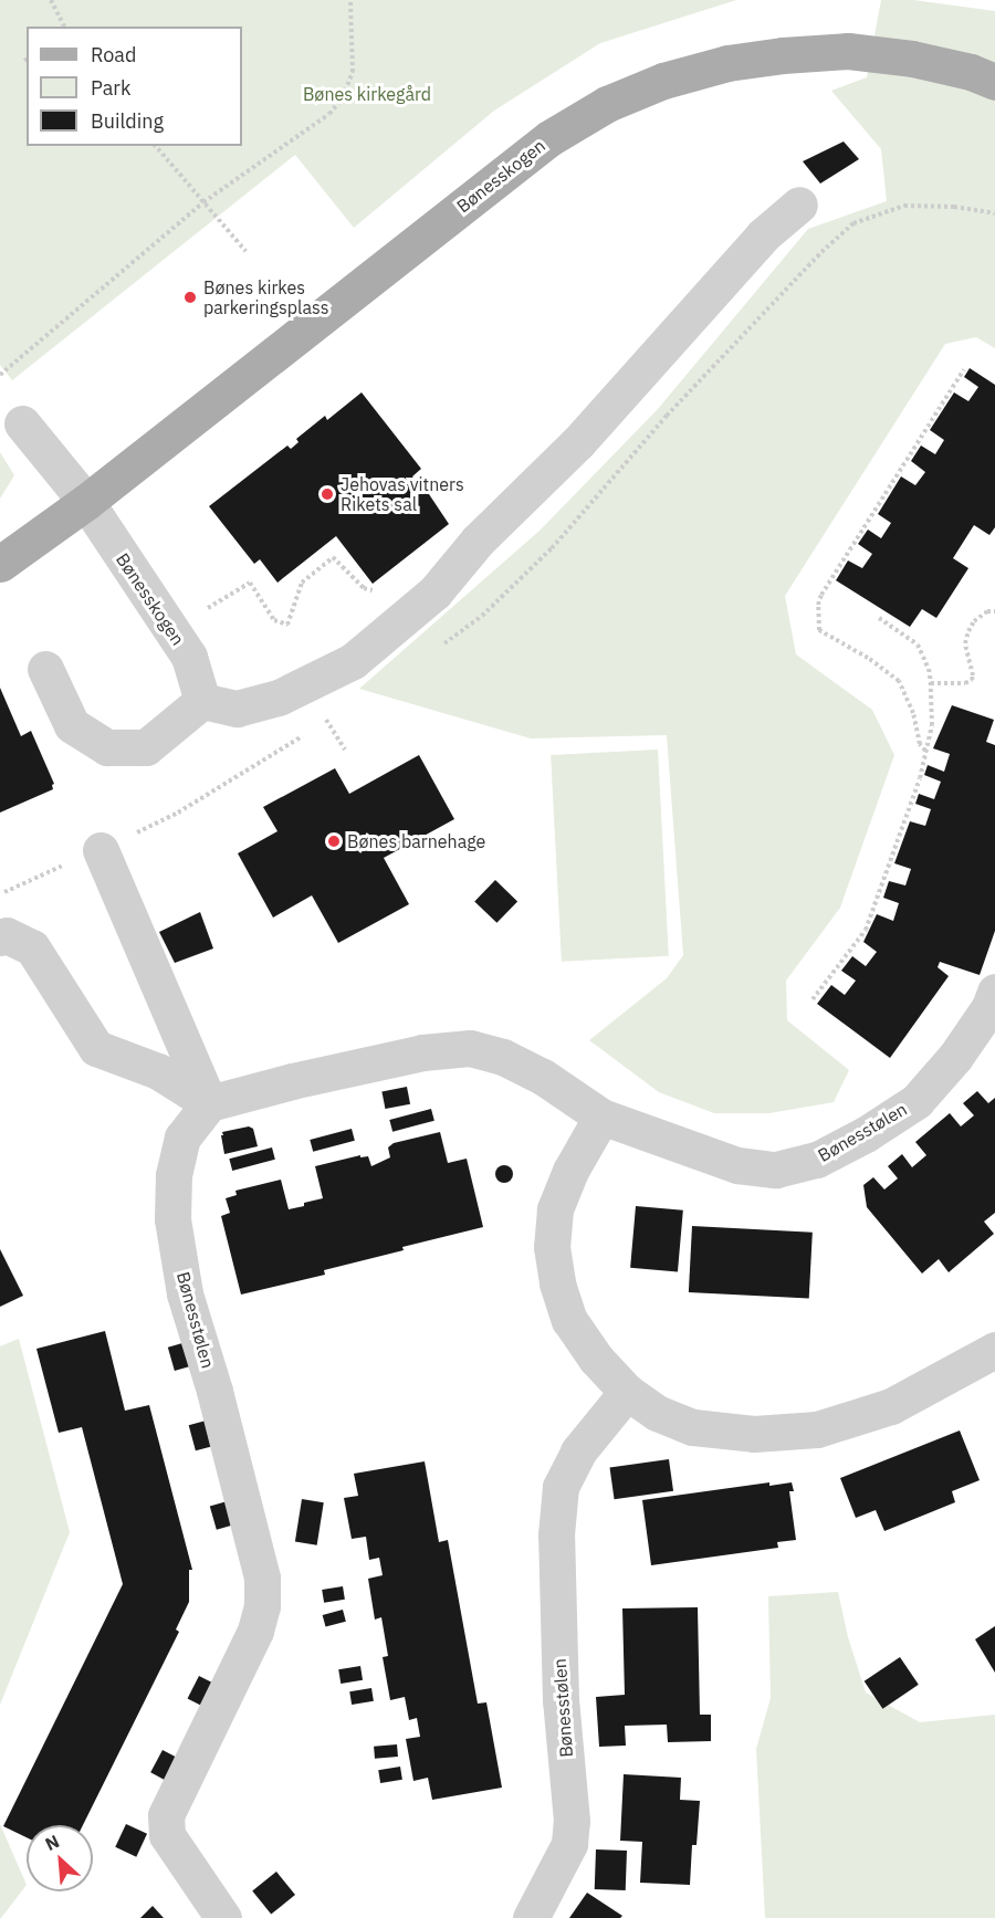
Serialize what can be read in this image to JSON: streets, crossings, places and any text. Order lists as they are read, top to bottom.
{
  "streets": {
    "main road": ["Bønesskogen"],
    "street": ["Bønesstølen"]
  },
  "parks": ["Bønes kirkegård"],
  "places": ["Bønes kirkes parkeringsplass", "Jehovas vitners Rikets sal", "Bønes barnehage"],
  "legend": ["Road", "Park", "Building"],
  "north": "top left"
}
